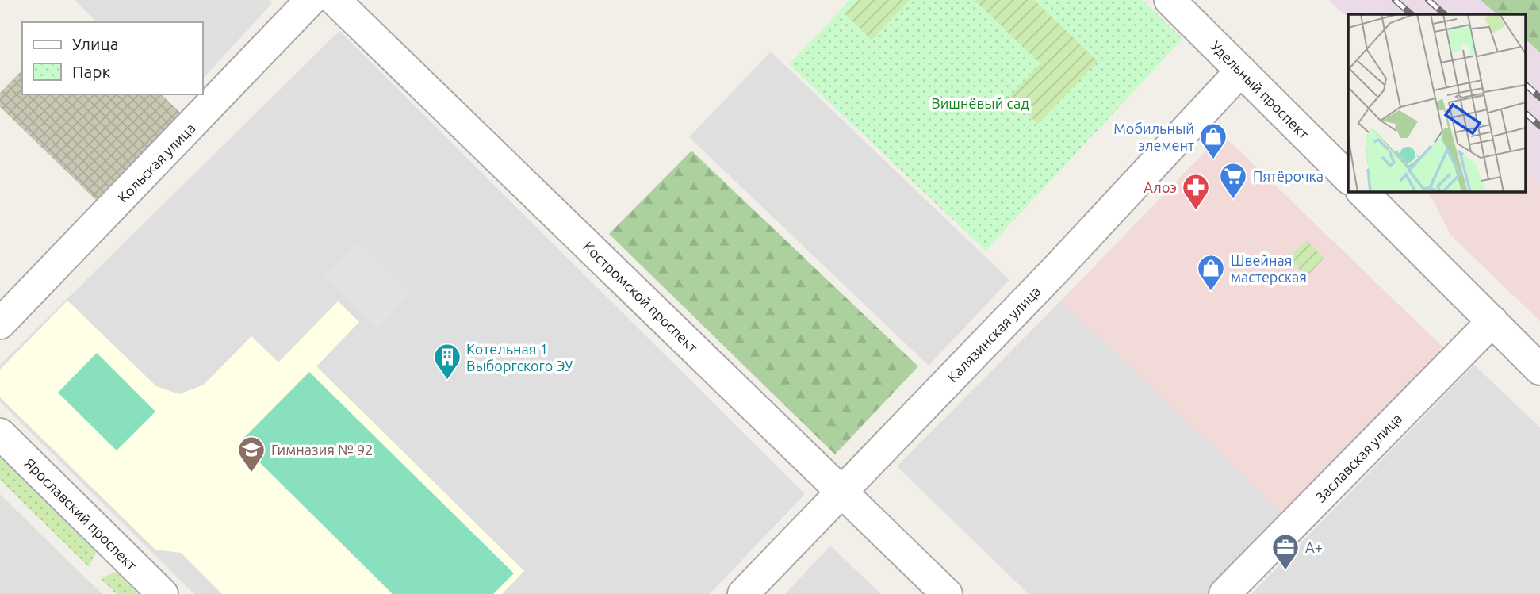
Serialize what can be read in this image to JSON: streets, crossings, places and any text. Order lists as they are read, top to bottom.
{
  "streets": {
    "street": [
      "Удельный проспект",
      "Кольская улица",
      "Костромской проспект",
      "Калязинская улица",
      "Заславская улица",
      "Ярославский проспект"
    ]
  },
  "crossings": [
    ["Удельный проспект", "Калязинская улица"],
    ["Костромской проспект", "Калязинская улица"]
  ],
  "parks": ["Вишнёвый сад"],
  "places": {
    "shop": ["Мобильный элемент", "Швейная мастерская"],
    "supermarket": ["Пятёрочка"],
    "pharmacy": ["Алоэ"],
    "building": ["Котельная 1 Выборгского ЭУ"],
    "school or university": ["Гимназия № 92"],
    "office": ["А+"]
  },
  "legend": ["Улица", "Парк"]
}
